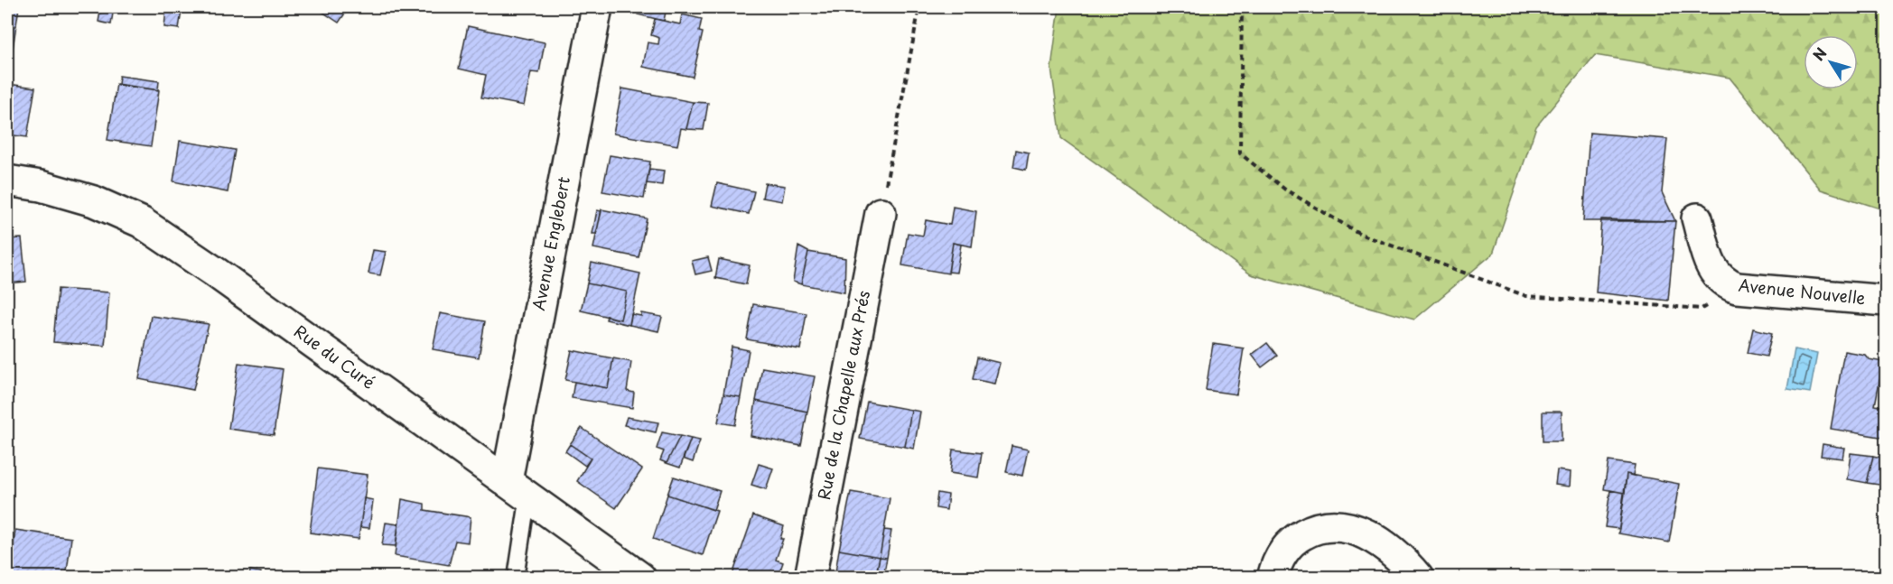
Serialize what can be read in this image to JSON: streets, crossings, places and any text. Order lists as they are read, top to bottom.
{
  "streets": {
    "street": [
      "Avenue Englebert",
      "Avenue Nouvelle",
      "Rue du Curé",
      "Rue de la Chapelle aux Prés"
    ]
  },
  "crossings": [
    ["Avenue Englebert", "Rue du Curé"]
  ],
  "north": "top left"
}
